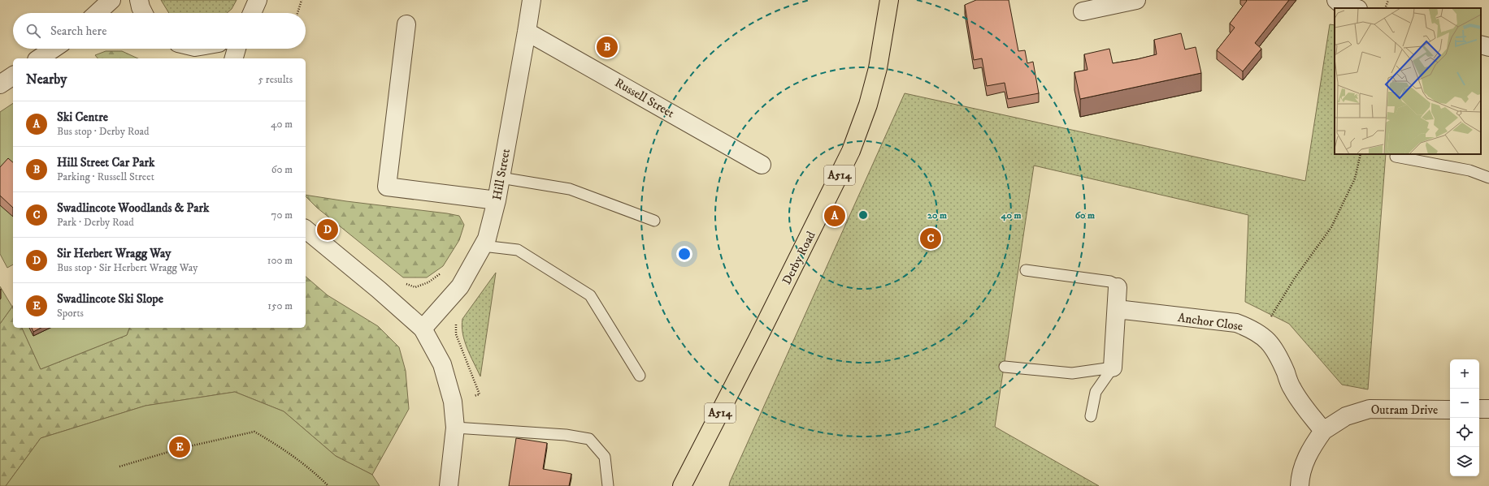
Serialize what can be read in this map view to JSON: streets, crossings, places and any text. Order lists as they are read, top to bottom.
{
  "streets": {
    "main road": ["A514", "Derby Road"],
    "street": [
      "Russell Street",
      "Hill Street",
      "Anchor Close",
      "Outram Drive"
    ]
  },
  "crossings": [
    ["Russell Street", "Hill Street"],
    ["Anchor Close", "Outram Drive"]
  ],
  "page": {
    "search": "Search here",
    "pins": [
      "B",
      "A",
      "D",
      "C",
      "E"
    ],
    "heading": ["Nearby", "5 results"],
    "list": [
      {
        "mark": "A",
        "name": "Ski Centre",
        "note": "Bus stop · Derby Road",
        "value": "40 m"
      },
      {
        "mark": "B",
        "name": "Hill Street Car Park",
        "note": "Parking · Russell Street",
        "value": "60 m"
      },
      {
        "mark": "C",
        "name": "Swadlincote Woodlands & Park",
        "note": "Park · Derby Road",
        "value": "70 m"
      },
      {
        "mark": "D",
        "name": "Sir Herbert Wragg Way",
        "note": "Bus stop · Sir Herbert Wragg Way",
        "value": "100 m"
      },
      {
        "mark": "E",
        "name": "Swadlincote Ski Slope",
        "note": "Sports",
        "value": "150 m"
      }
    ],
    "map_buttons": ["+", "−"]
  },
  "rings": ["20 m", "40 m", "60 m"]
}
